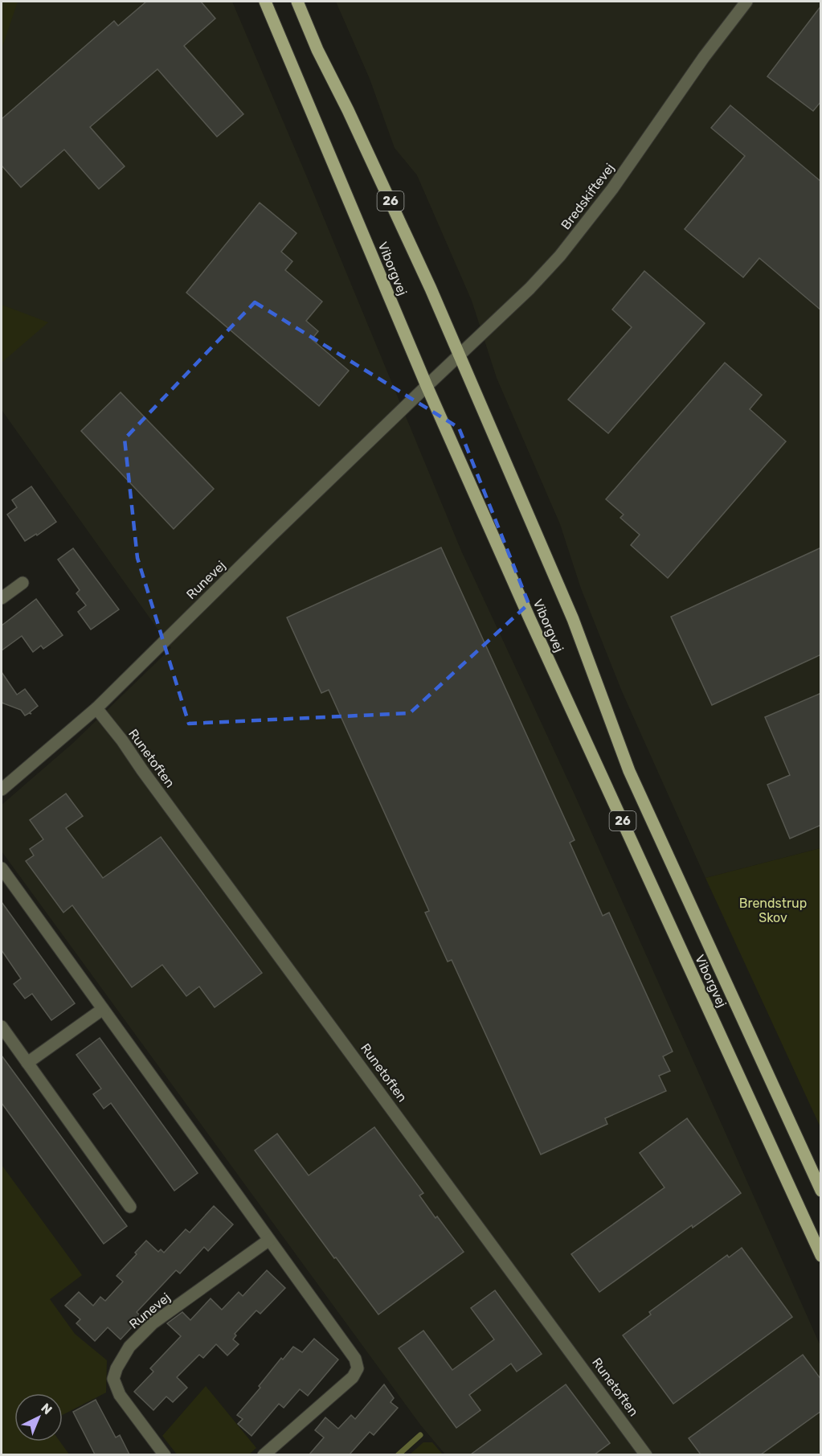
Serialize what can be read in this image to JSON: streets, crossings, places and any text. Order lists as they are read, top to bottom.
{
  "streets": {
    "main road": ["26", "Viborgvej"],
    "street": ["Bredskiftevej", "Runevej", "Runetoften"]
  },
  "crossings": [
    ["Bredskiftevej", "Viborgvej"],
    ["Bredskiftevej", "Runevej"],
    ["Viborgvej", "Runevej"],
    ["Runevej", "Runetoften"]
  ],
  "parks": ["Brendstrup Skov"],
  "north": "top right"
}
